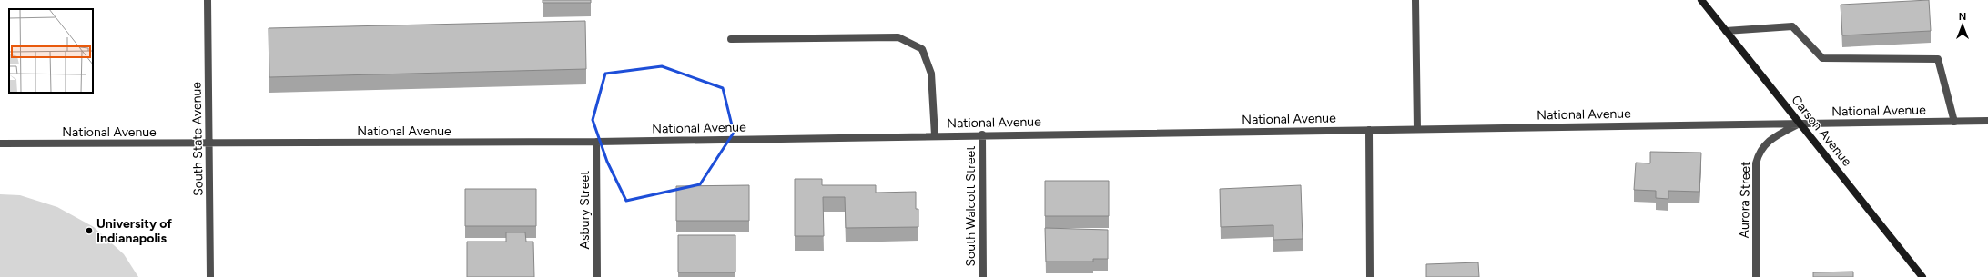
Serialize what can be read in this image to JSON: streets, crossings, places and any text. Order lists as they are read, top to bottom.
{
  "streets": {
    "main road": ["Carson Avenue"],
    "street": [
      "National Avenue",
      "South State Avenue",
      "Aurora Street",
      "South Walcott Street",
      "Asbury Street"
    ]
  },
  "crossings": [
    ["National Avenue", "Carson Avenue"],
    ["National Avenue", "South State Avenue"],
    ["National Avenue", "Aurora Street"],
    ["National Avenue", "South Walcott Street"],
    ["National Avenue", "Asbury Street"],
    ["Carson Avenue", "Aurora Street"]
  ],
  "places": ["University of Indianapolis"],
  "north": "top"
}
